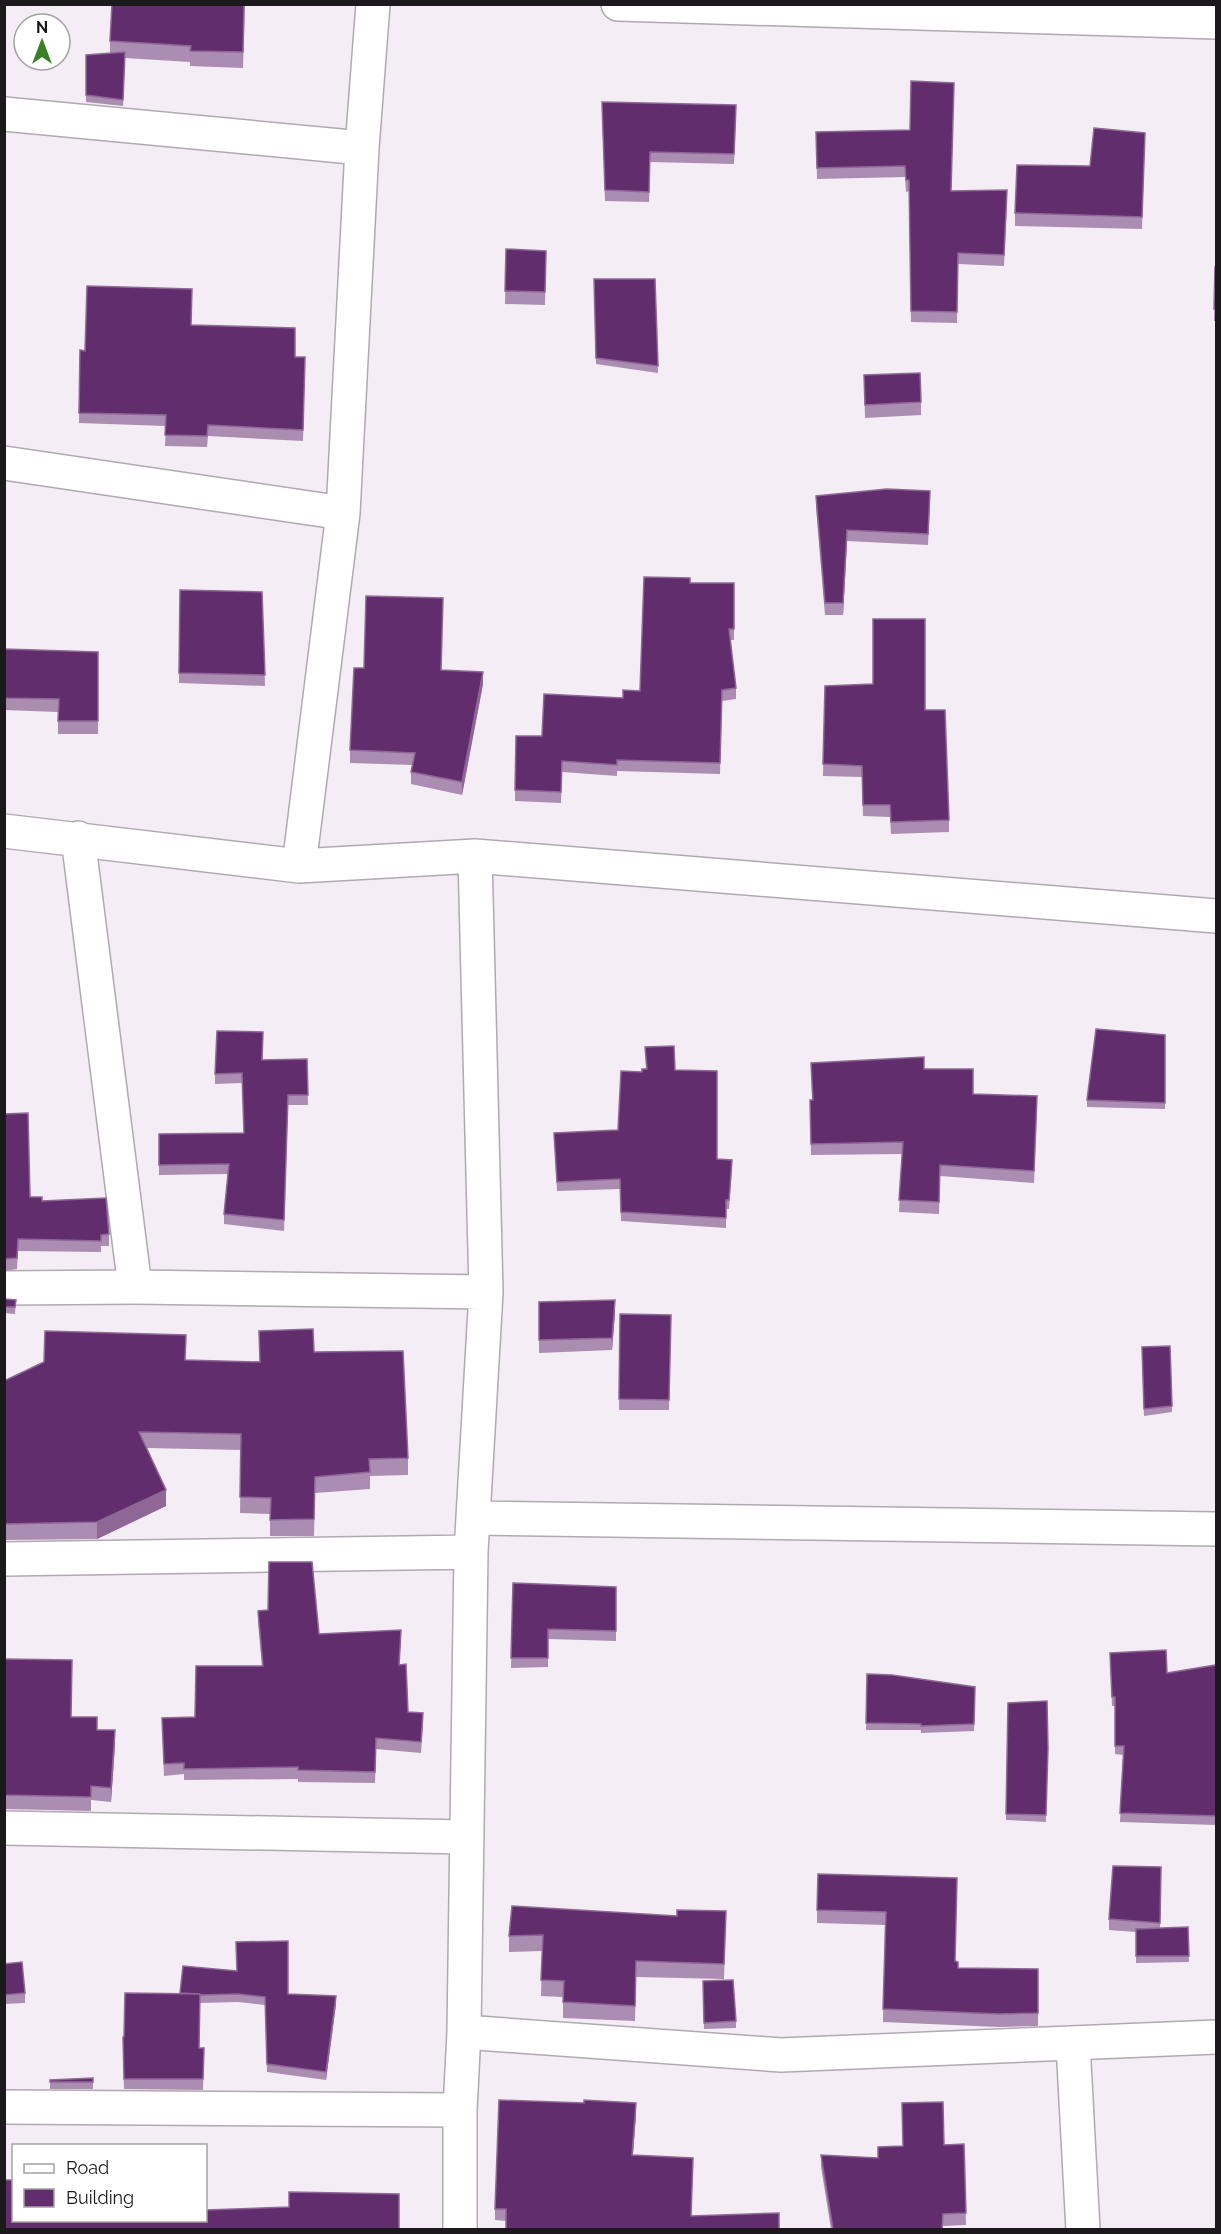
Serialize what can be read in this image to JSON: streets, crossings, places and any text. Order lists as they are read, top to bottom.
{
  "legend": ["Road", "Building"],
  "north": "top"
}
